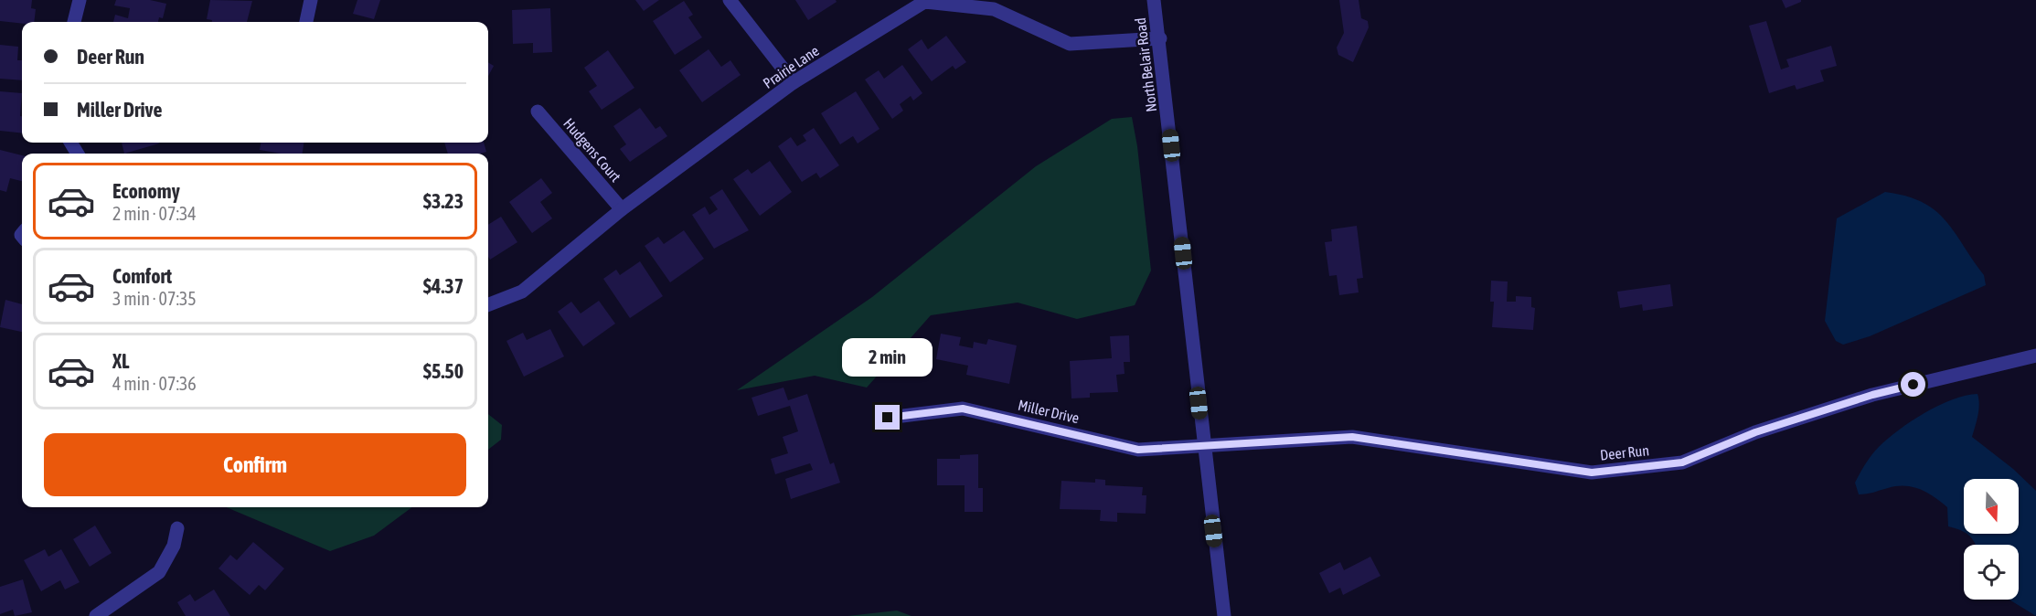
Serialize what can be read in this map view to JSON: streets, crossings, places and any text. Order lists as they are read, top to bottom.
{
  "streets": {
    "street": [
      "North Belair Road",
      "Prairie Lane",
      "Hudgens Court",
      "Miller Drive",
      "Deer Run"
    ]
  },
  "crossings": [
    ["North Belair Road", "Prairie Lane"],
    ["North Belair Road", "Miller Drive"],
    ["North Belair Road", "Deer Run"],
    ["Prairie Lane", "Hudgens Court"],
    ["Miller Drive", "Deer Run"]
  ],
  "north": "bottom",
  "page": {
    "banner": ["Deer Run", "Miller Drive"],
    "list": [
      {
        "name": "Economy",
        "note": "2 min · 07:34",
        "value": "$3.23"
      },
      {
        "name": "Comfort",
        "note": "3 min · 07:35",
        "value": "$4.37"
      },
      {
        "name": "XL",
        "note": "4 min · 07:36",
        "value": "$5.50"
      }
    ],
    "bubble": "2 min",
    "buttons": "Confirm"
  }
}
